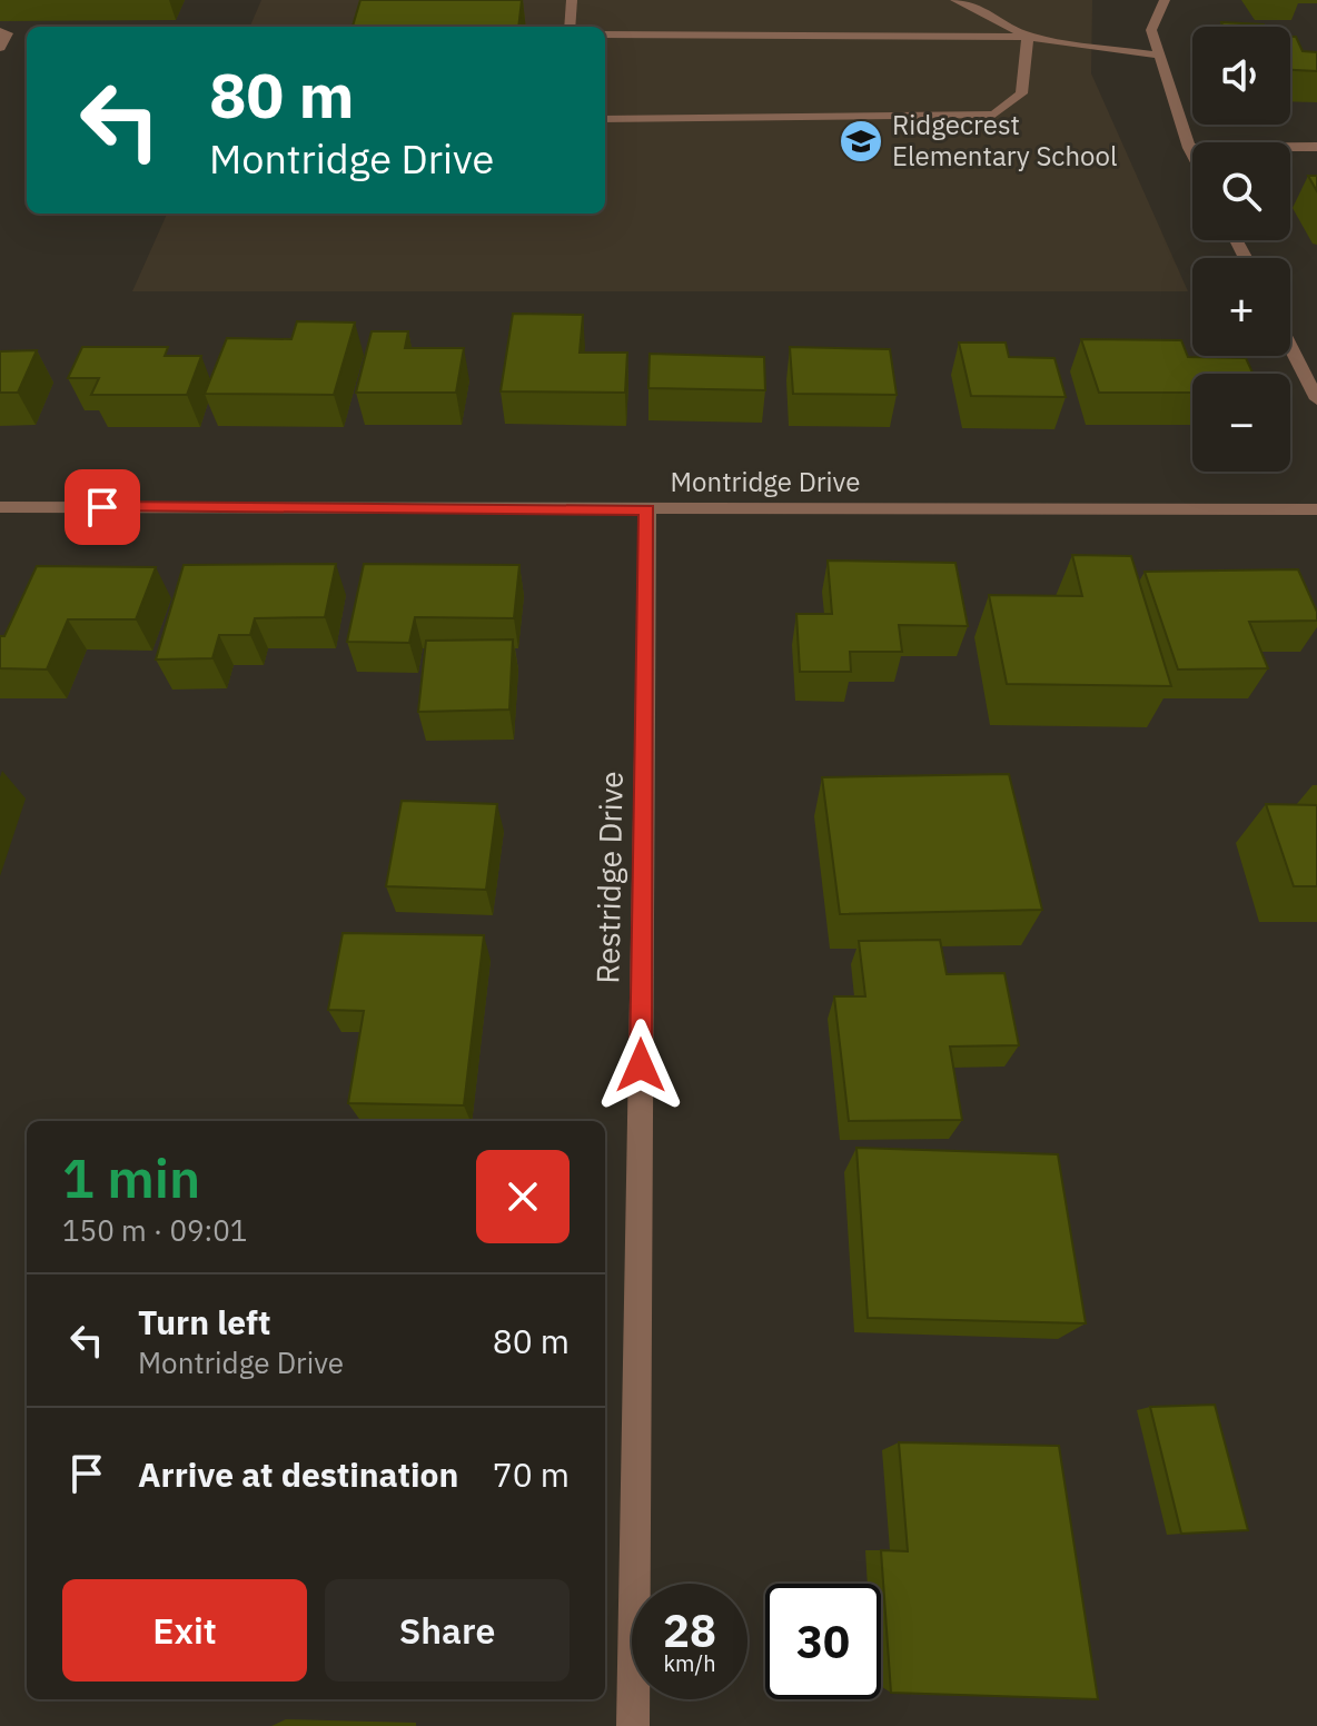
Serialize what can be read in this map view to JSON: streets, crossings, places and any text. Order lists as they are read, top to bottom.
{
  "streets": {
    "street": ["Montridge Drive", "Restridge Drive"]
  },
  "crossings": [
    ["Montridge Drive", "Restridge Drive"]
  ],
  "places": {
    "school or university": ["Ridgecrest Elementary School"]
  },
  "page": {
    "map_buttons": ["+", "−"],
    "turn": ["80 m", "Montridge Drive"],
    "heading": ["1 min", "150 m · 09:01"],
    "list": [
      {
        "name": "Turn left",
        "note": "Montridge Drive",
        "value": "80 m"
      },
      {
        "name": "Arrive at destination",
        "value": "70 m"
      }
    ],
    "buttons": ["Exit", "Share"],
    "speed": "28 km/h",
    "limit": "30"
  }
}
